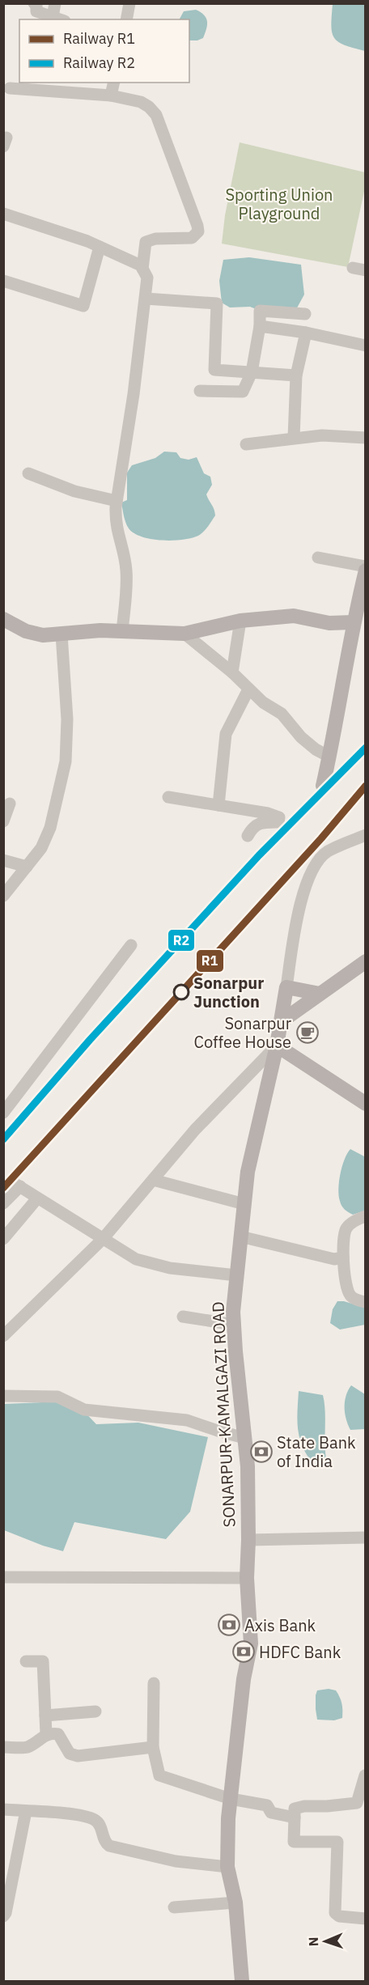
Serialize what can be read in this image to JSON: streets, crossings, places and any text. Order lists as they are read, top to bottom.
{
  "streets": {
    "main road": ["SONARPUR-KAMALGAZI ROAD"]
  },
  "parks": ["Sporting Union Playground"],
  "places": {
    "other": ["Sonarpur Junction"],
    "cafe": ["Sonarpur Coffee House"],
    "bank": ["State Bank of India", "Axis Bank", "HDFC Bank"]
  },
  "lines": ["rail line R2", "rail line R1"],
  "legend": ["Railway R1", "Railway R2"],
  "north": "left"
}
